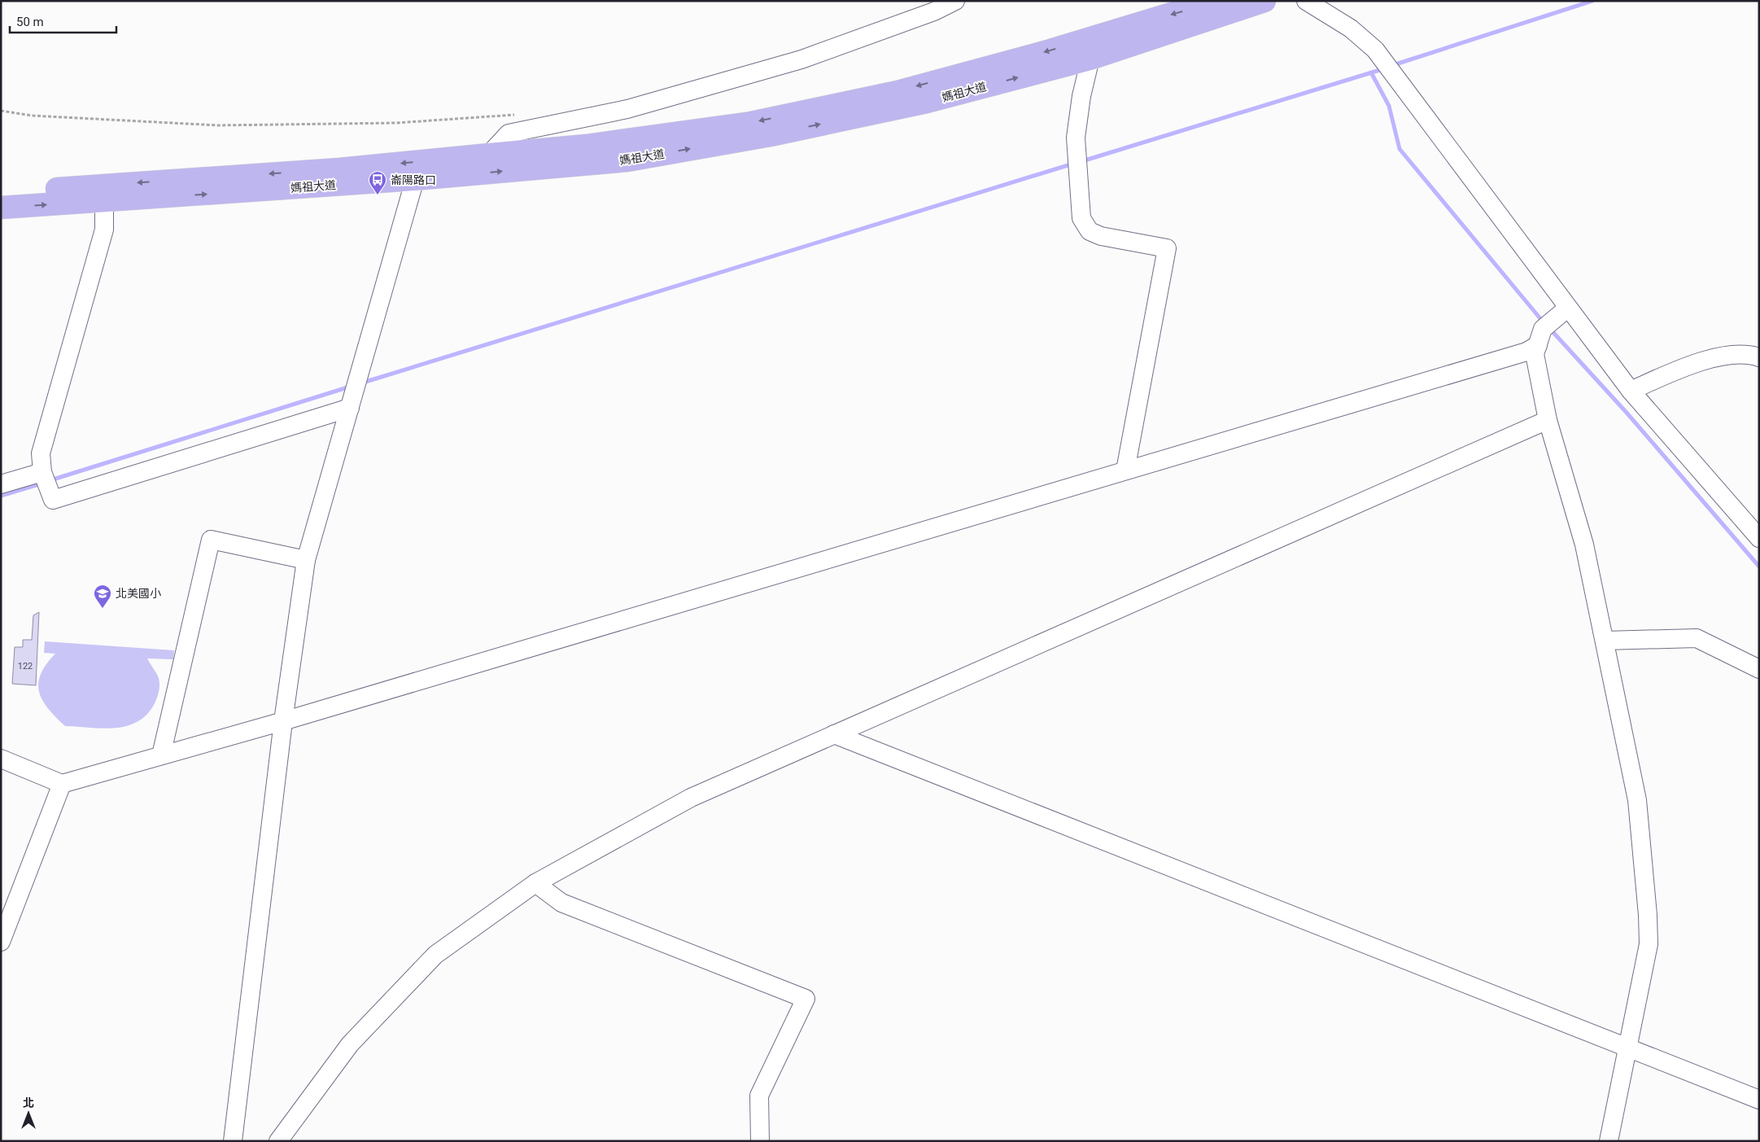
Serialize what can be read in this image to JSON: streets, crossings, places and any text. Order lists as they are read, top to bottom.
{
  "streets": {
    "main road": ["媽祖大道"]
  },
  "places": {
    "bus stop": ["崙陽路口"],
    "school or university": ["北美國小"]
  },
  "house_numbers": ["122"],
  "scale_bar": "50 m",
  "north": "top"
}
